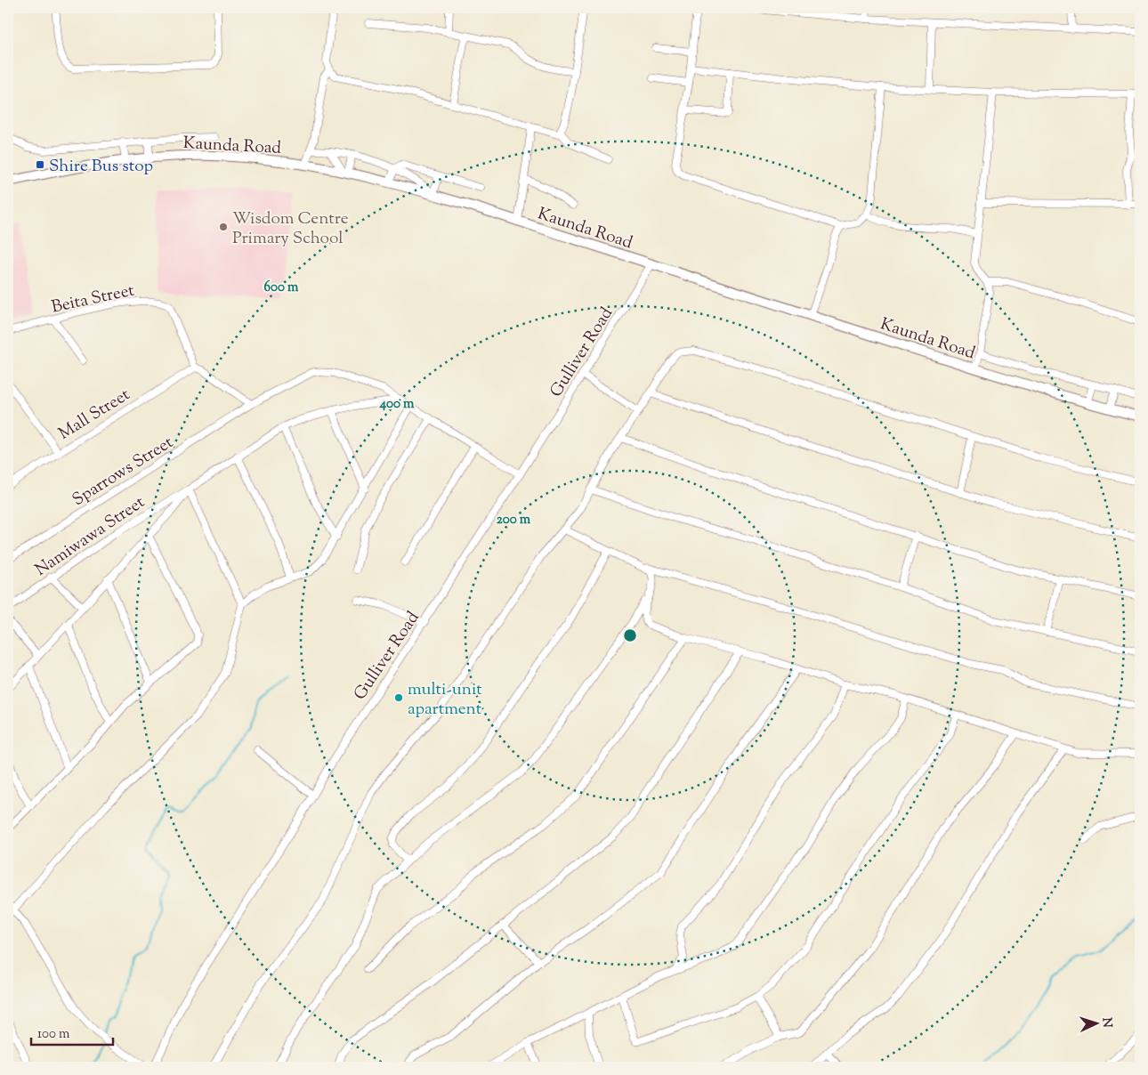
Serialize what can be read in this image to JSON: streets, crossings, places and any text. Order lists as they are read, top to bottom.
{
  "streets": {
    "main road": ["Kaunda Road"],
    "street": [
      "Beita Street",
      "Gulliver Road",
      "Mall Street",
      "Sparrows Street",
      "Namiwawa Street"
    ]
  },
  "crossings": [
    ["Kaunda Road", "Gulliver Road"],
    ["Beita Street", "Mall Street"],
    ["Gulliver Road", "Sparrows Street"],
    ["Sparrows Street", "Namiwawa Street"]
  ],
  "places": {
    "transit": ["Shire Bus stop"],
    "other": ["Wisdom Centre Primary School", "multi-unit apartment"]
  },
  "scale_bar": "100 m",
  "north": "right",
  "rings": ["600 m", "400 m", "200 m"]
}
